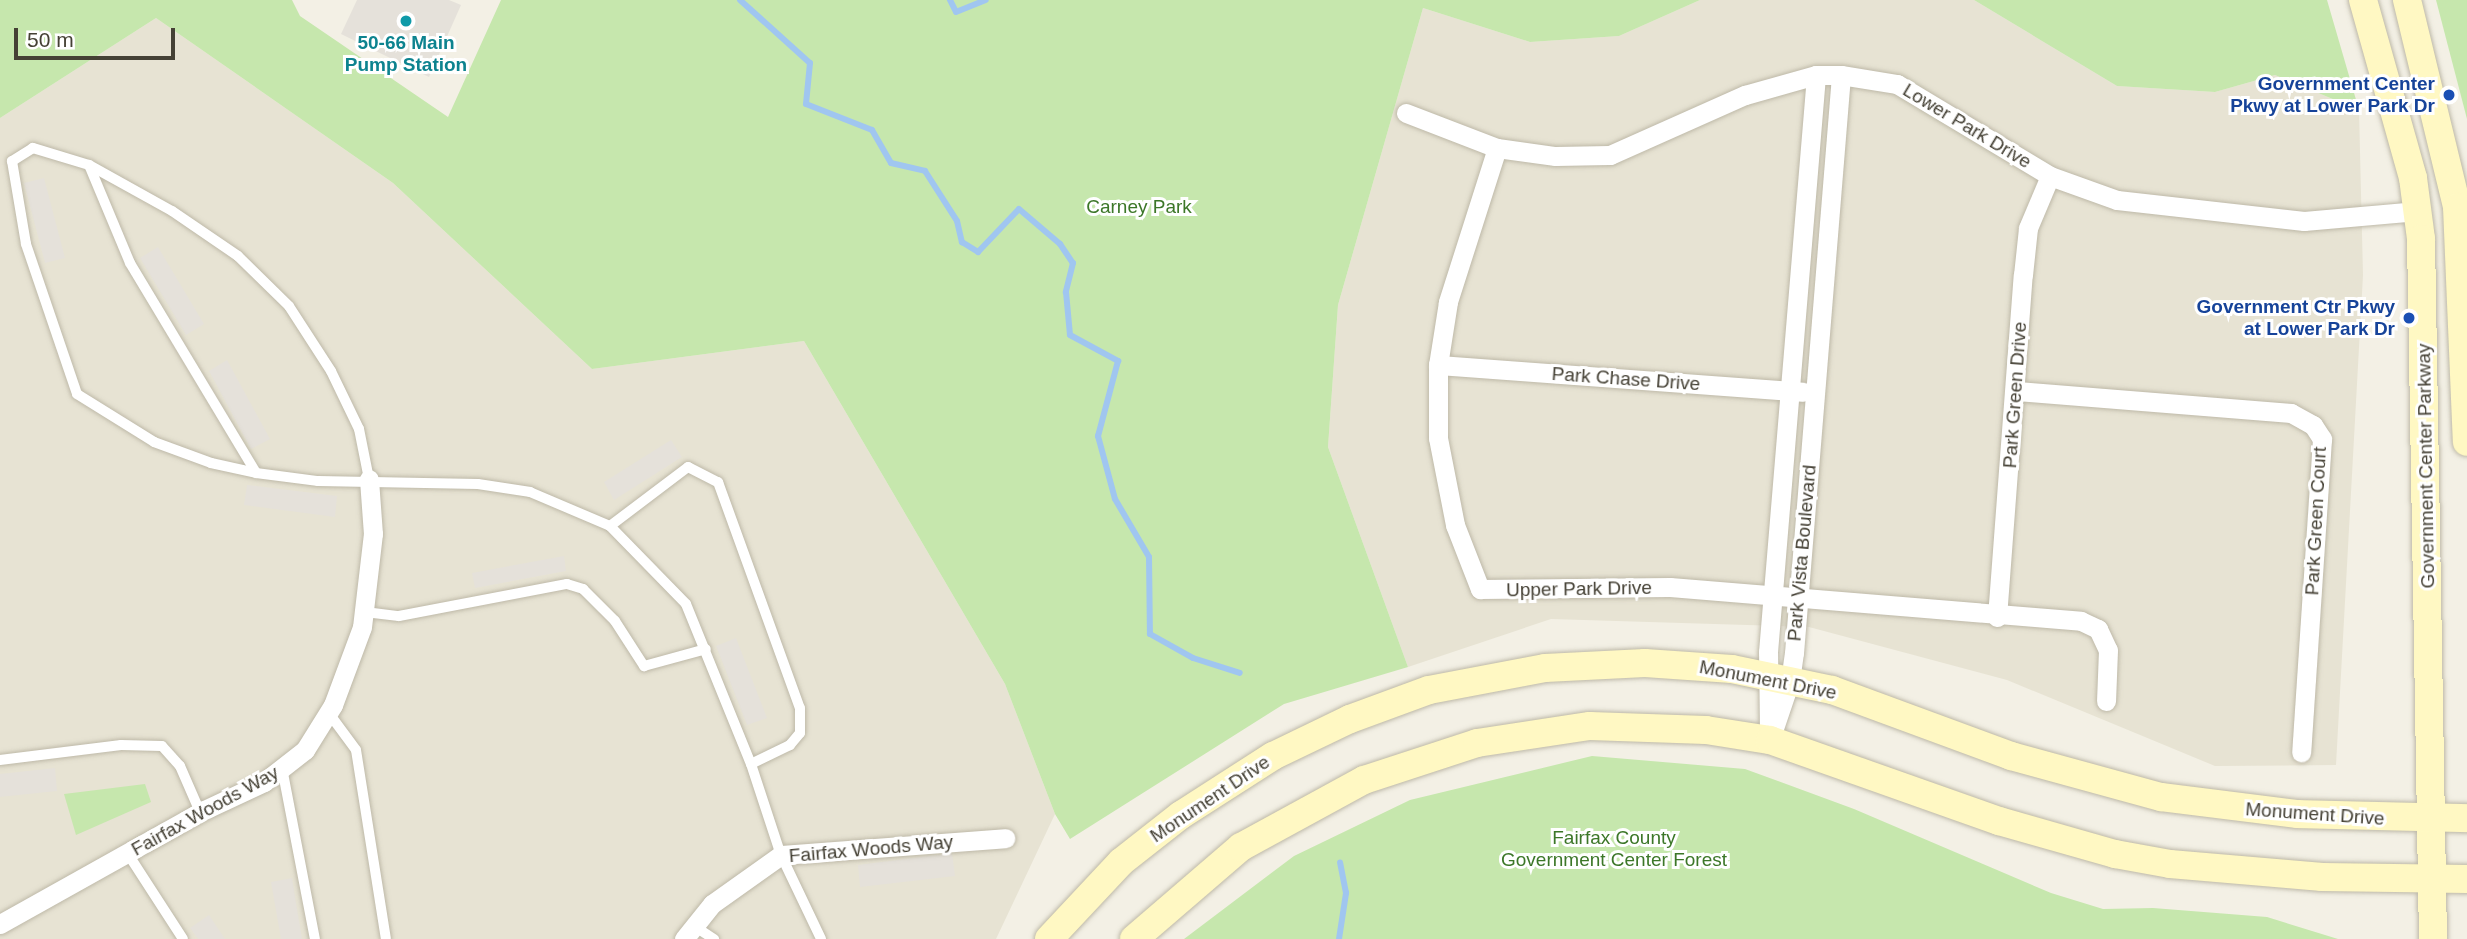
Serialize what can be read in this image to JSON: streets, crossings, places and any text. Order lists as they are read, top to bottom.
{
  "streets": {
    "main road": ["Government Center Parkway", "Monument Drive"],
    "street": [
      "Lower Park Drive",
      "Park Chase Drive",
      "Park Green Drive",
      "Park Green Court",
      "Park Vista Boulevard",
      "Upper Park Drive",
      "Fairfax Woods Way"
    ]
  },
  "crossings": [
    ["Lower Park Drive", "Park Green Drive"],
    ["Lower Park Drive", "Government Center Parkway"],
    ["Lower Park Drive", "Park Vista Boulevard"],
    ["Lower Park Drive", "Upper Park Drive"],
    ["Park Chase Drive", "Park Vista Boulevard"],
    ["Park Chase Drive", "Upper Park Drive"],
    ["Park Green Drive", "Park Green Court"],
    ["Park Green Drive", "Upper Park Drive"],
    ["Government Center Parkway", "Monument Drive"],
    ["Park Vista Boulevard", "Upper Park Drive"],
    ["Park Vista Boulevard", "Monument Drive"]
  ],
  "parks": ["Carney Park", "Fairfax County Government Center Forest"],
  "places": ["50-66 Main Pump Station", "Government Center Pkwy at Lower Park Dr", "Government Ctr Pkwy at Lower Park Dr"],
  "scale_bar": "50 m"
}
